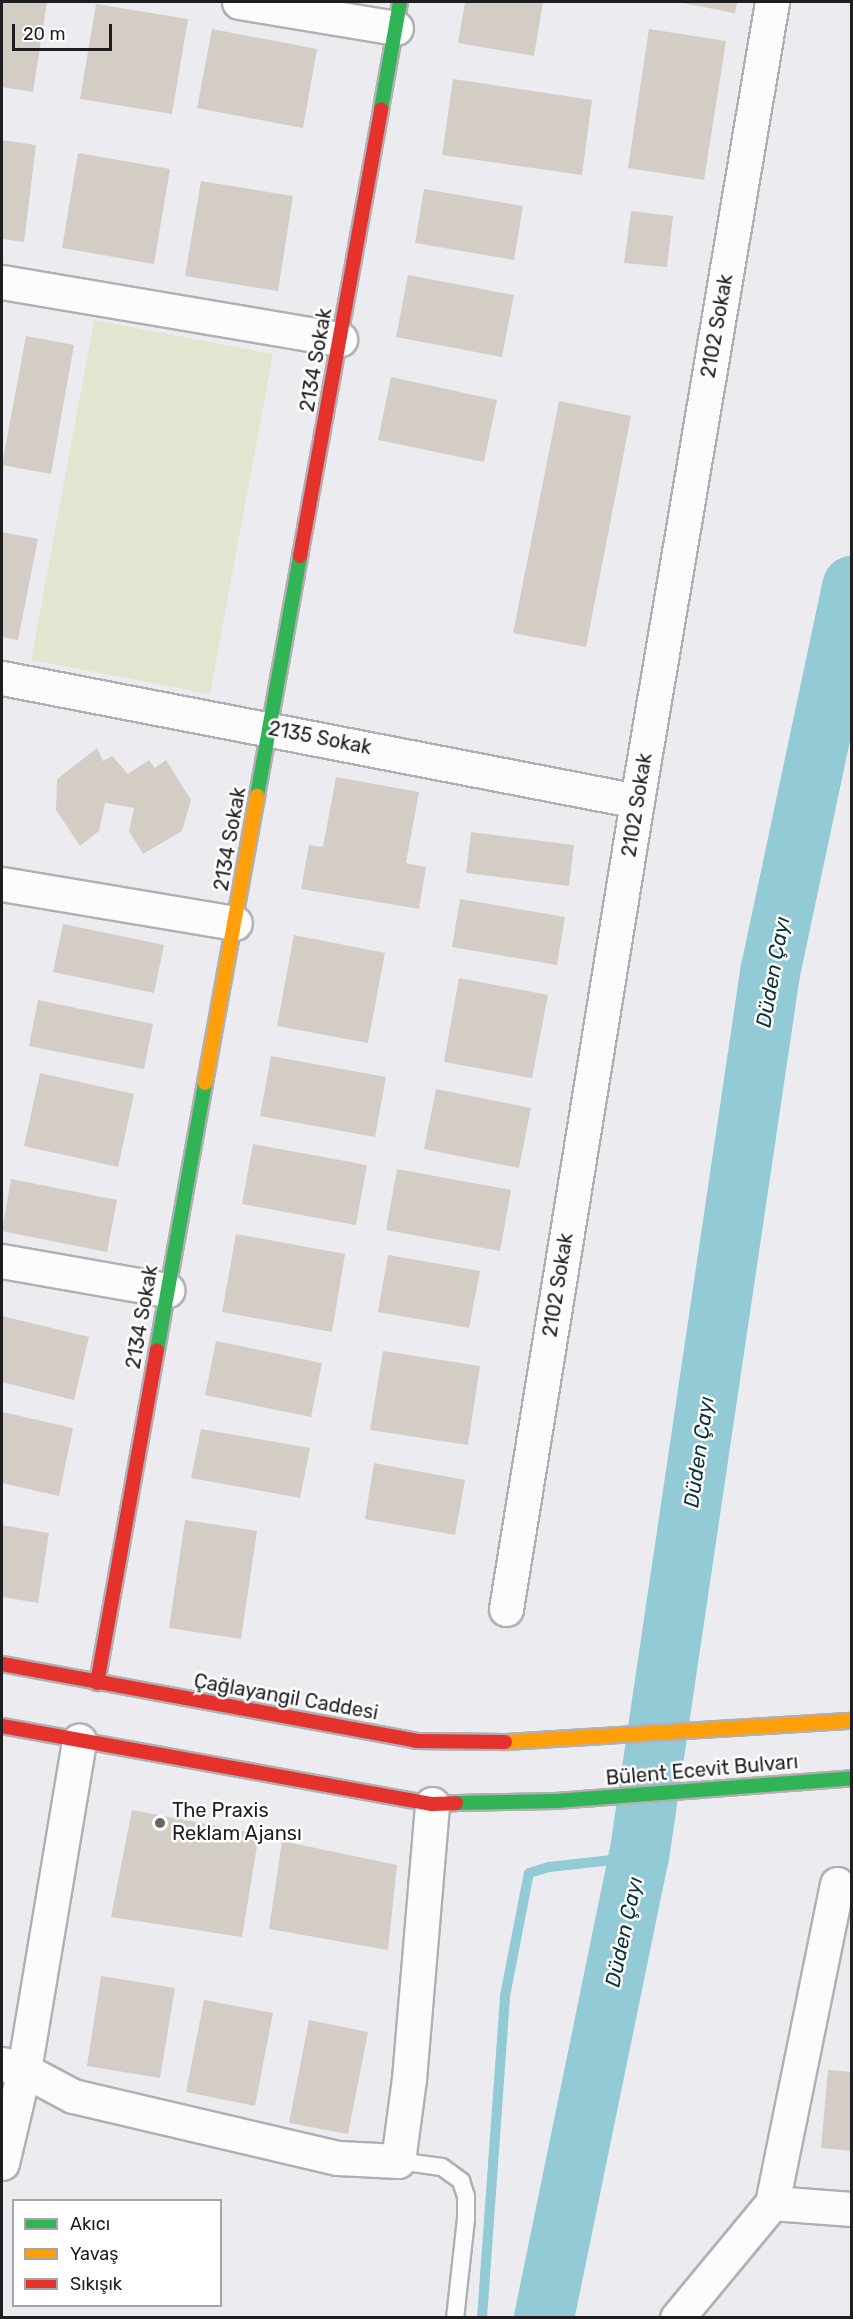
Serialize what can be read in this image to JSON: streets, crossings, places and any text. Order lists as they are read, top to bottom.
{
  "streets": {
    "main road": ["2134 Sokak", "Çağlayangil Caddesi", "Bülent Ecevit Bulvarı"],
    "street": ["2102 Sokak", "2135 Sokak"]
  },
  "crossings": [
    ["2102 Sokak", "2135 Sokak"],
    ["2134 Sokak", "2135 Sokak"],
    ["2134 Sokak", "Çağlayangil Caddesi"],
    ["Çağlayangil Caddesi", "Bülent Ecevit Bulvarı"]
  ],
  "water": ["Düden Çayı"],
  "places": ["The Praxis Reklam Ajansı"],
  "legend": ["Akıcı", "Yavaş", "Sıkışık"],
  "scale_bar": "20 m"
}
